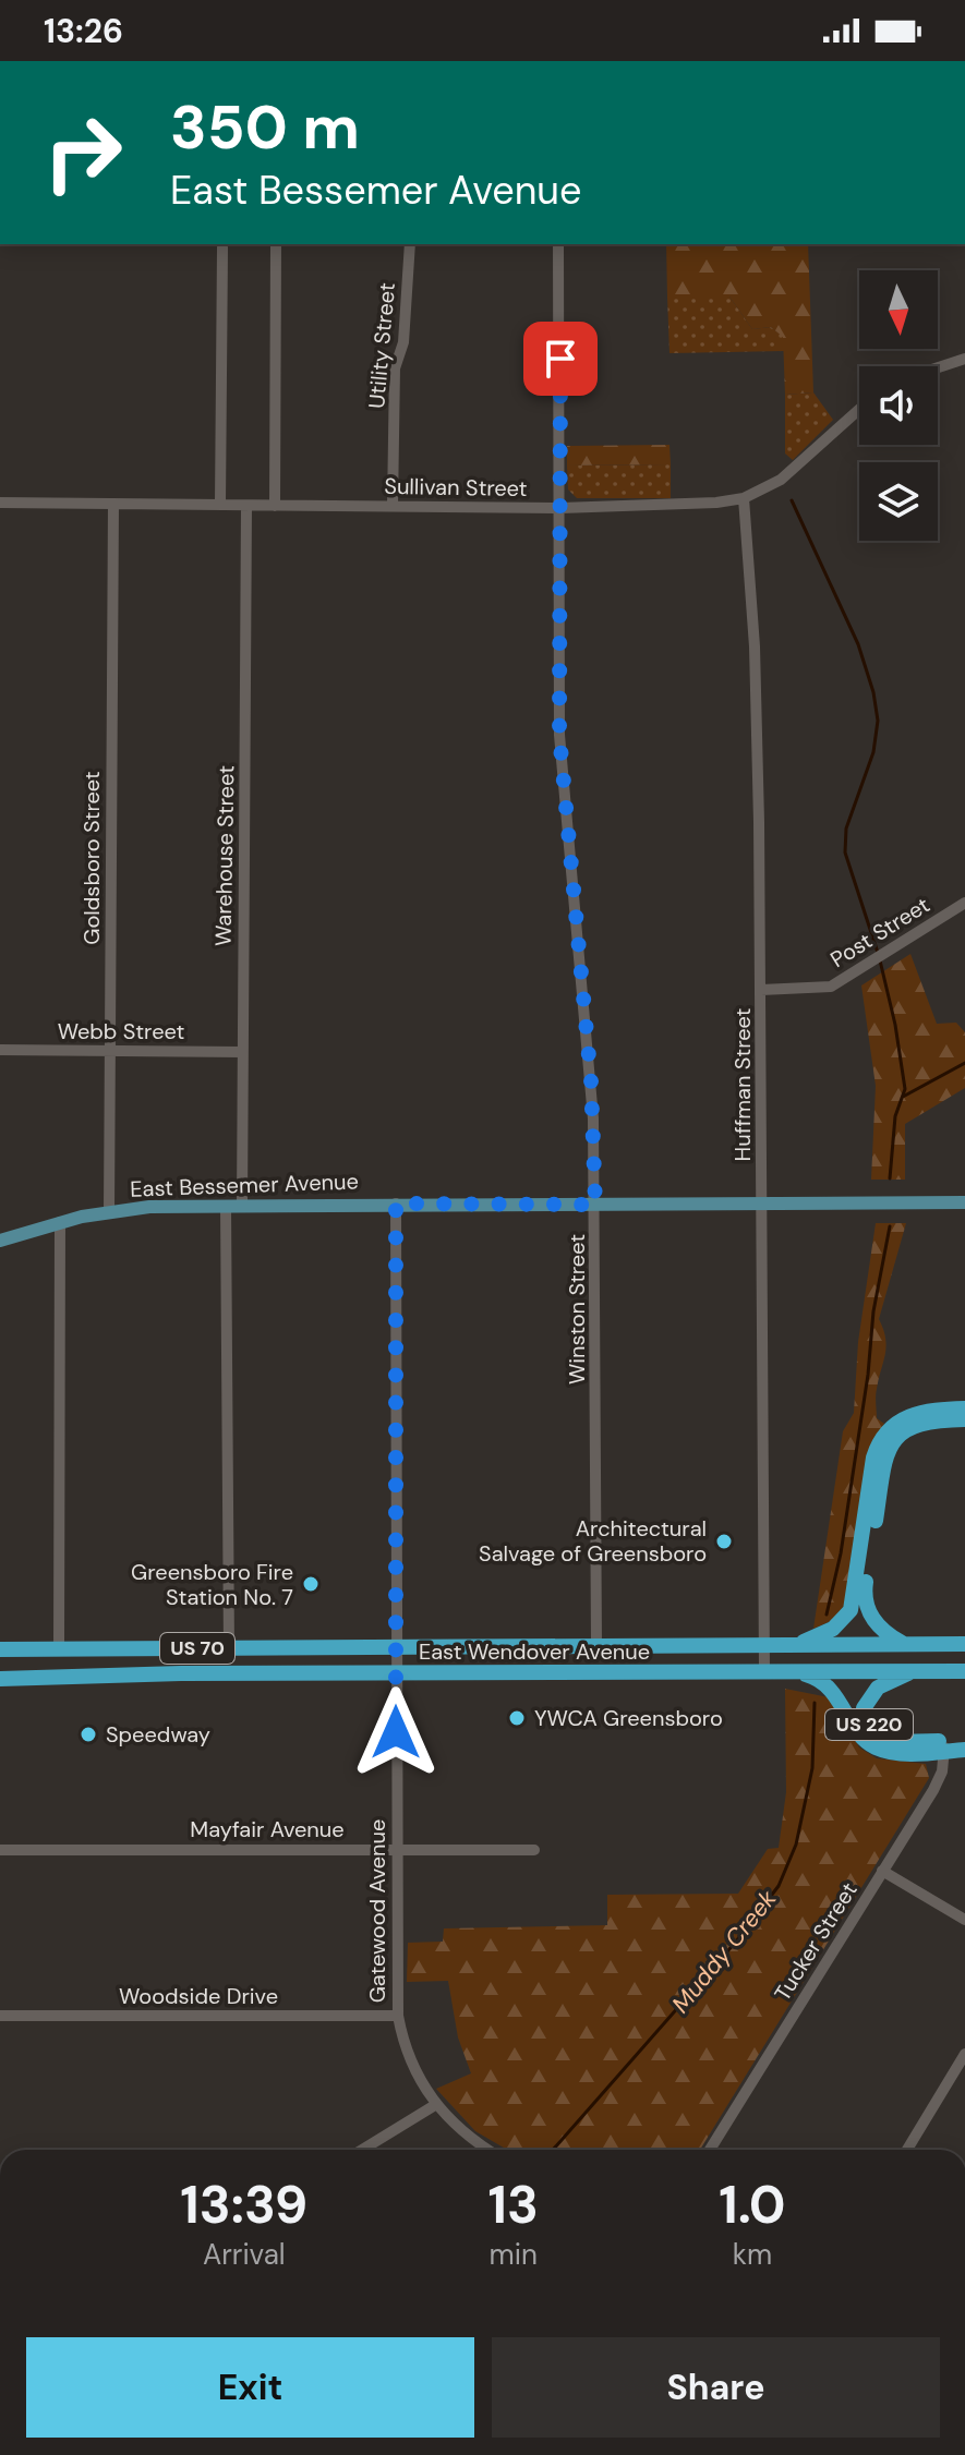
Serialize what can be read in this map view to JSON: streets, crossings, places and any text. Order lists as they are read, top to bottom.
{
  "streets": {
    "highway": ["US 70", "East Wendover Avenue", "US 220"],
    "main road": ["East Bessemer Avenue"],
    "street": [
      "Utility Street",
      "Sullivan Street",
      "Warehouse Street",
      "Goldsboro Street",
      "Post Street",
      "Webb Street",
      "Huffman Street",
      "Winston Street",
      "Mayfair Avenue",
      "Gatewood Avenue",
      "Tucker Street",
      "Woodside Drive"
    ]
  },
  "crossings": [
    ["Utility Street", "Sullivan Street"],
    ["Sullivan Street", "Warehouse Street"],
    ["Sullivan Street", "Goldsboro Street"],
    ["Sullivan Street", "Huffman Street"],
    ["Sullivan Street", "Winston Street"],
    ["Warehouse Street", "Webb Street"],
    ["Warehouse Street", "East Bessemer Avenue"],
    ["Goldsboro Street", "Webb Street"],
    ["Goldsboro Street", "East Bessemer Avenue"],
    ["Post Street", "Huffman Street"],
    ["Huffman Street", "East Bessemer Avenue"],
    ["Huffman Street", "East Wendover Avenue"],
    ["East Bessemer Avenue", "Winston Street"],
    ["East Bessemer Avenue", "Gatewood Avenue"],
    ["Winston Street", "East Wendover Avenue"],
    ["East Wendover Avenue", "US 220"],
    ["East Wendover Avenue", "Gatewood Avenue"],
    ["US 220", "Tucker Street"],
    ["Mayfair Avenue", "Gatewood Avenue"],
    ["Gatewood Avenue", "Woodside Drive"]
  ],
  "water": ["Muddy Creek"],
  "places": [
    "Architectural Salvage of Greensboro",
    "Greensboro Fire Station No. 7",
    "YWCA Greensboro",
    "Speedway"
  ],
  "north": "bottom",
  "page": {
    "status": "13:26",
    "turn": ["350 m", "East Bessemer Avenue"],
    "eta": [
      "13:39",
      "Arrival",
      "13",
      "min",
      "1.0",
      "km"
    ],
    "buttons": ["Exit", "Share"]
  }
}
